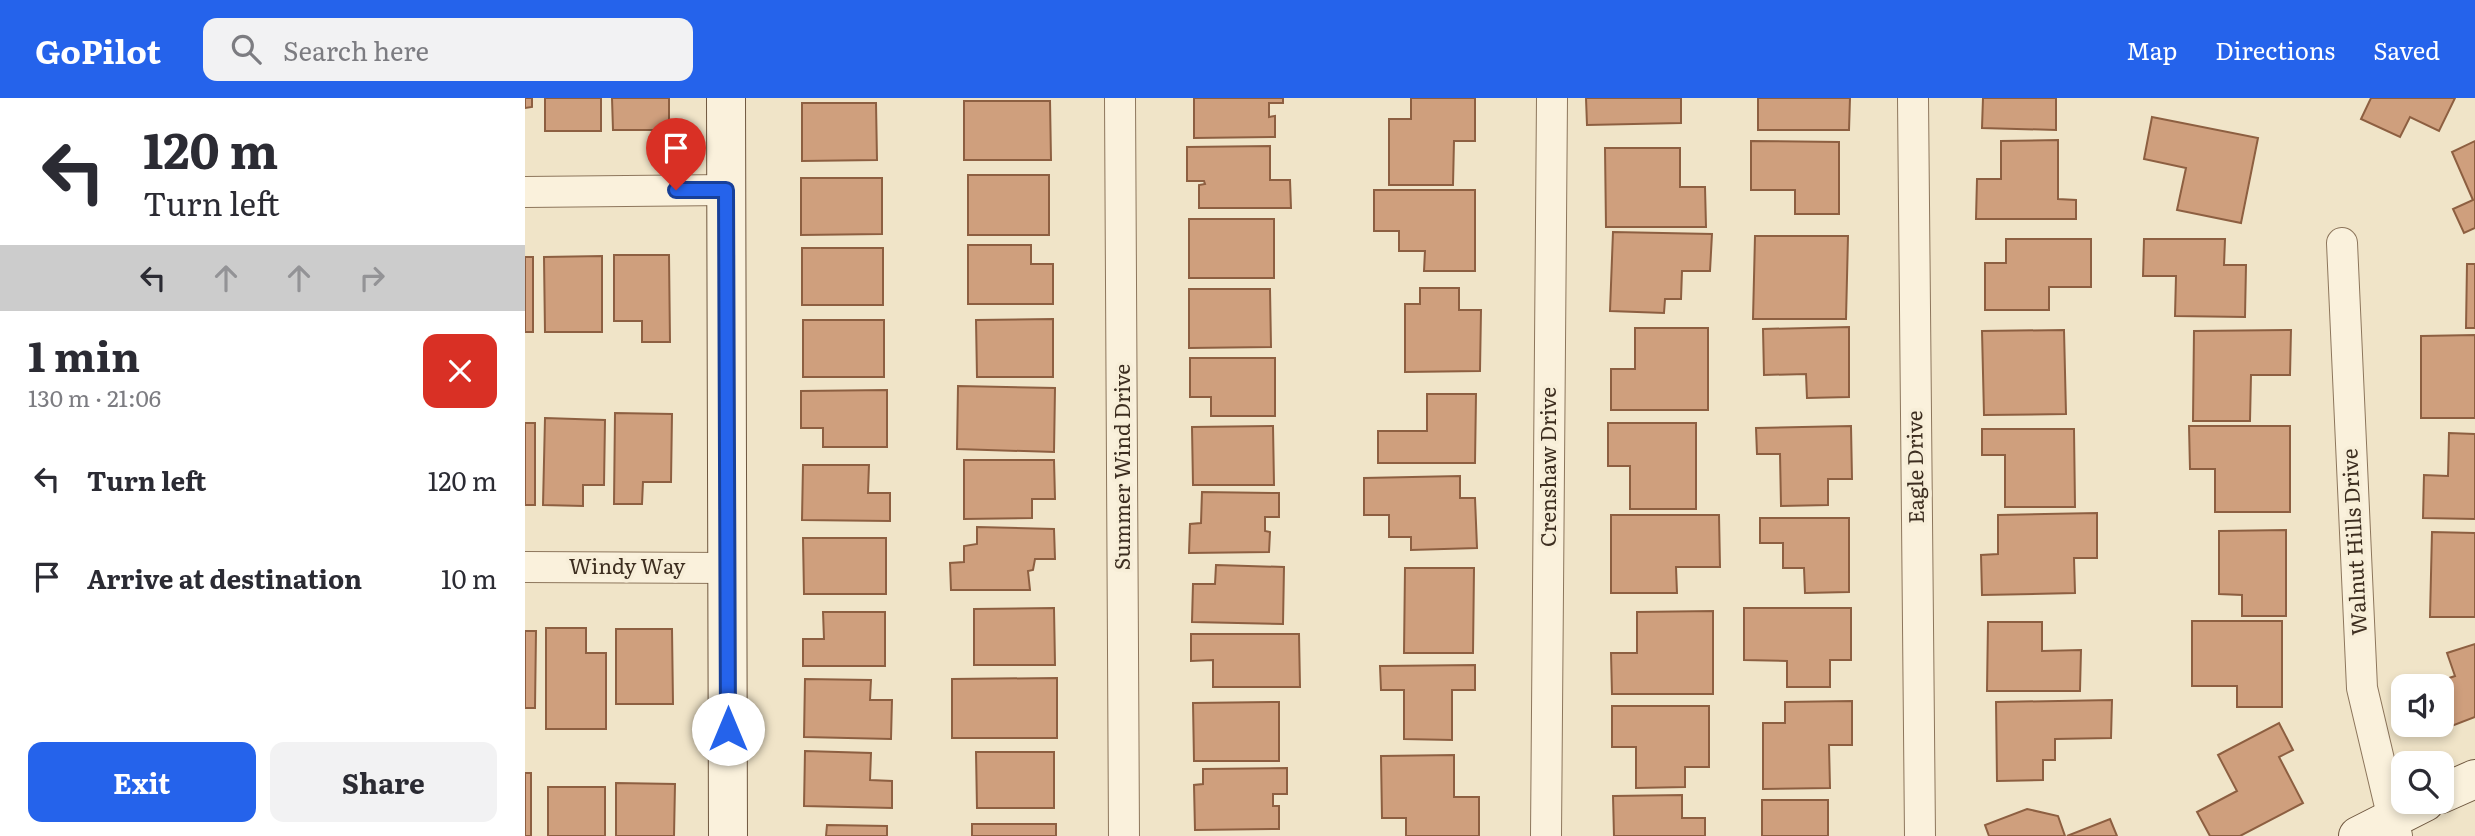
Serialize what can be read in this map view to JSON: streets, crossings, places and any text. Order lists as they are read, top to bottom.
{
  "streets": {
    "street": [
      "Summer Wind Drive",
      "Crenshaw Drive",
      "Eagle Drive",
      "Walnut Hills Drive",
      "Windy Way"
    ]
  },
  "page": {
    "header": "GoPilot",
    "search": "Search here",
    "nav": ["Map", "Directions", "Saved"],
    "turn": ["120 m", "Turn left"],
    "heading": ["1 min", "130 m · 21:06"],
    "list": [
      {
        "name": "Turn left",
        "value": "120 m"
      },
      {
        "name": "Arrive at destination",
        "value": "10 m"
      }
    ],
    "buttons": ["Exit", "Share"]
  }
}
